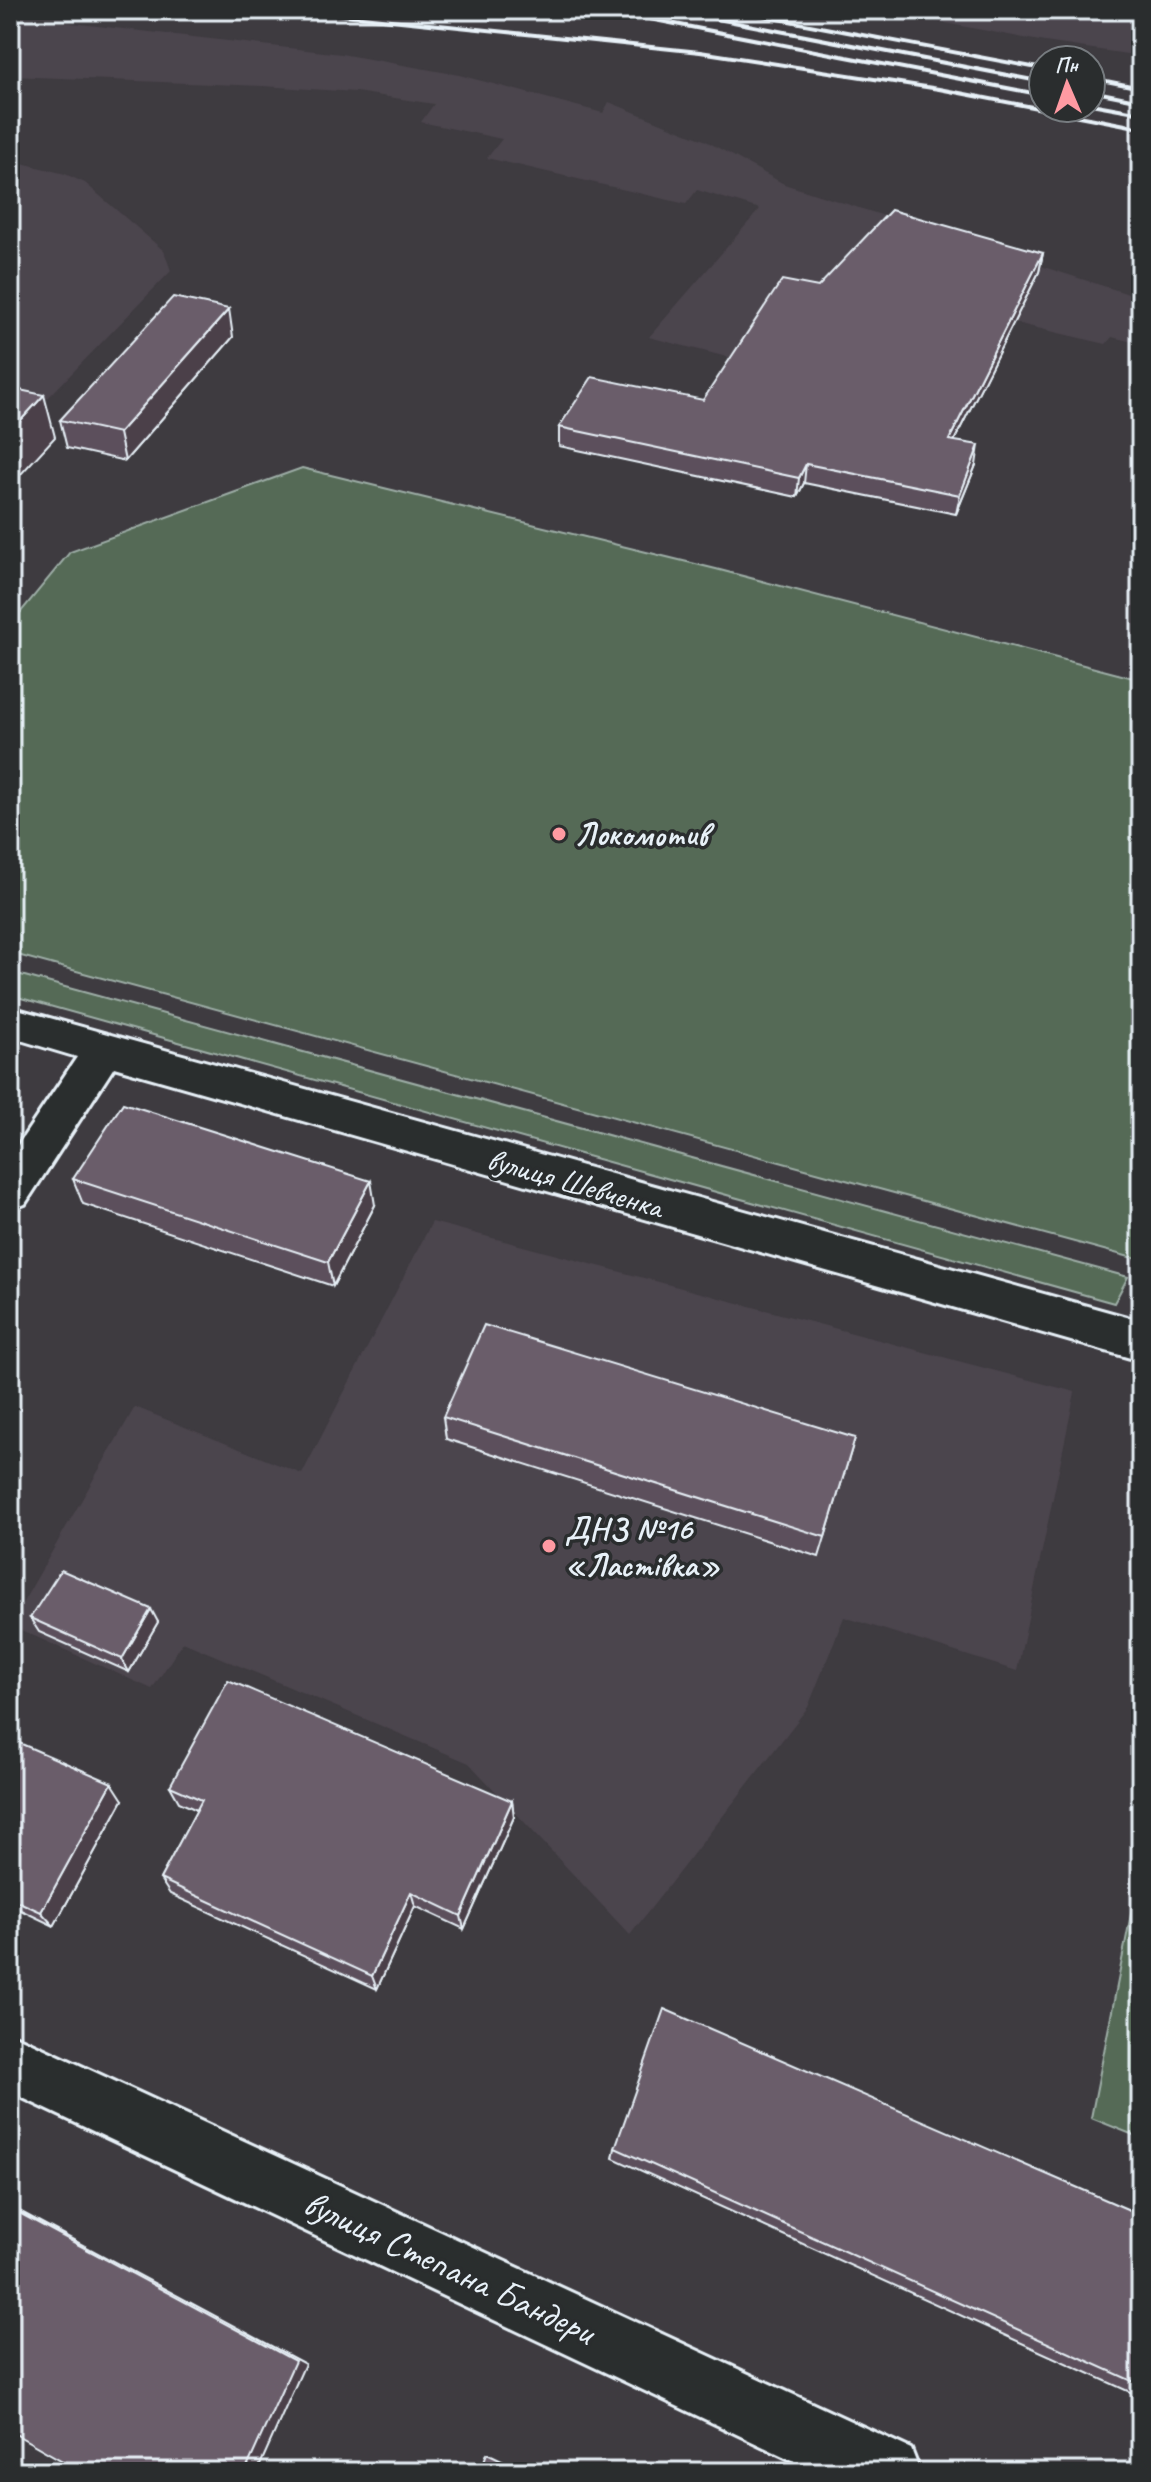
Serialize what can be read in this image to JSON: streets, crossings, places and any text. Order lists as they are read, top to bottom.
{
  "streets": {
    "street": ["вулиця Шевченка", "вулиця Степана Бандери"]
  },
  "places": ["Локомотив", "ДНЗ №16 «Ластівка»"],
  "north": "top"
}
